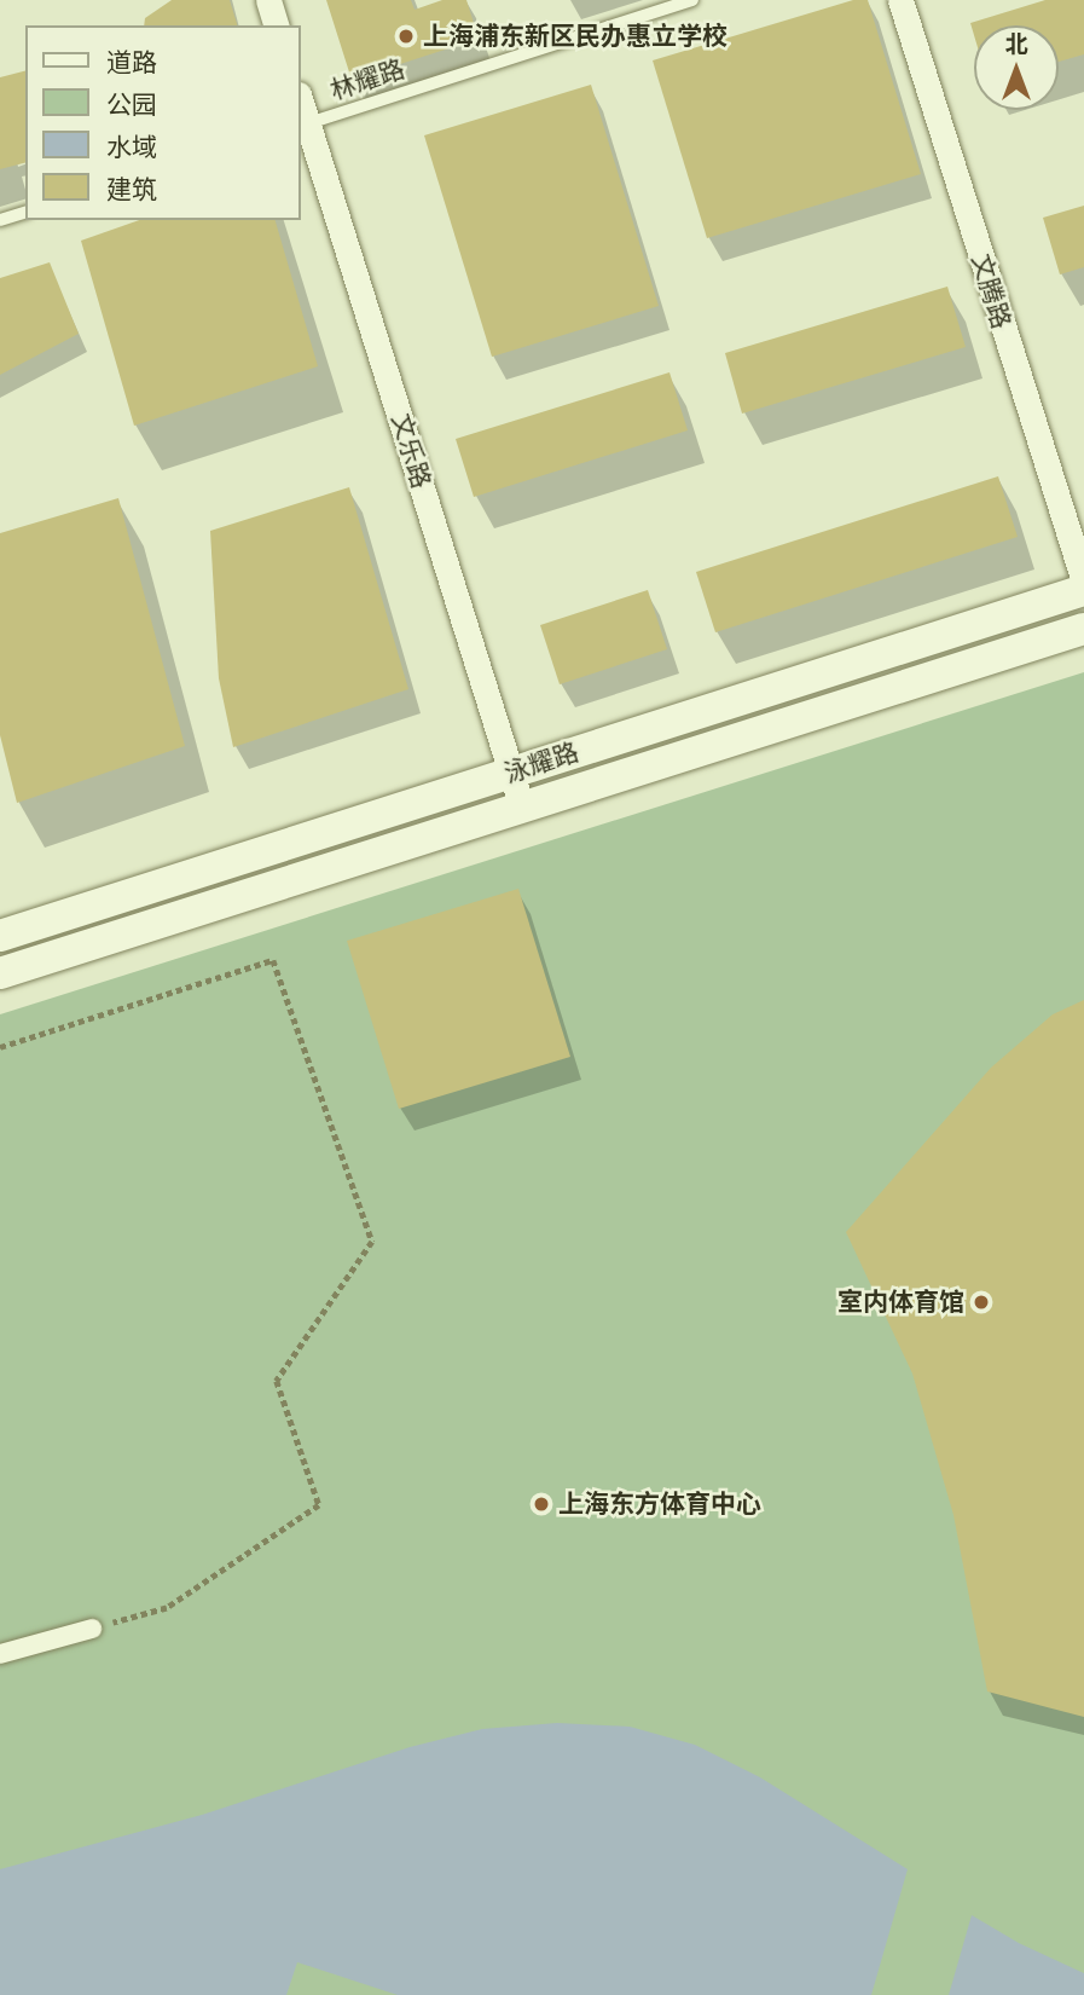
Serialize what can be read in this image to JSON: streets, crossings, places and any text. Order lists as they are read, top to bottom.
{
  "streets": {
    "street": ["文腾路", "文乐路", "泳耀路"],
    "lane": ["林耀路"]
  },
  "crossings": [
    ["林耀路", "文乐路"],
    ["文乐路", "泳耀路"]
  ],
  "places": ["上海浦东新区民办惠立学校", "室内体育馆", "上海东方体育中心"],
  "legend": [
    "道路",
    "公园",
    "水域",
    "建筑"
  ],
  "north": "top"
}
